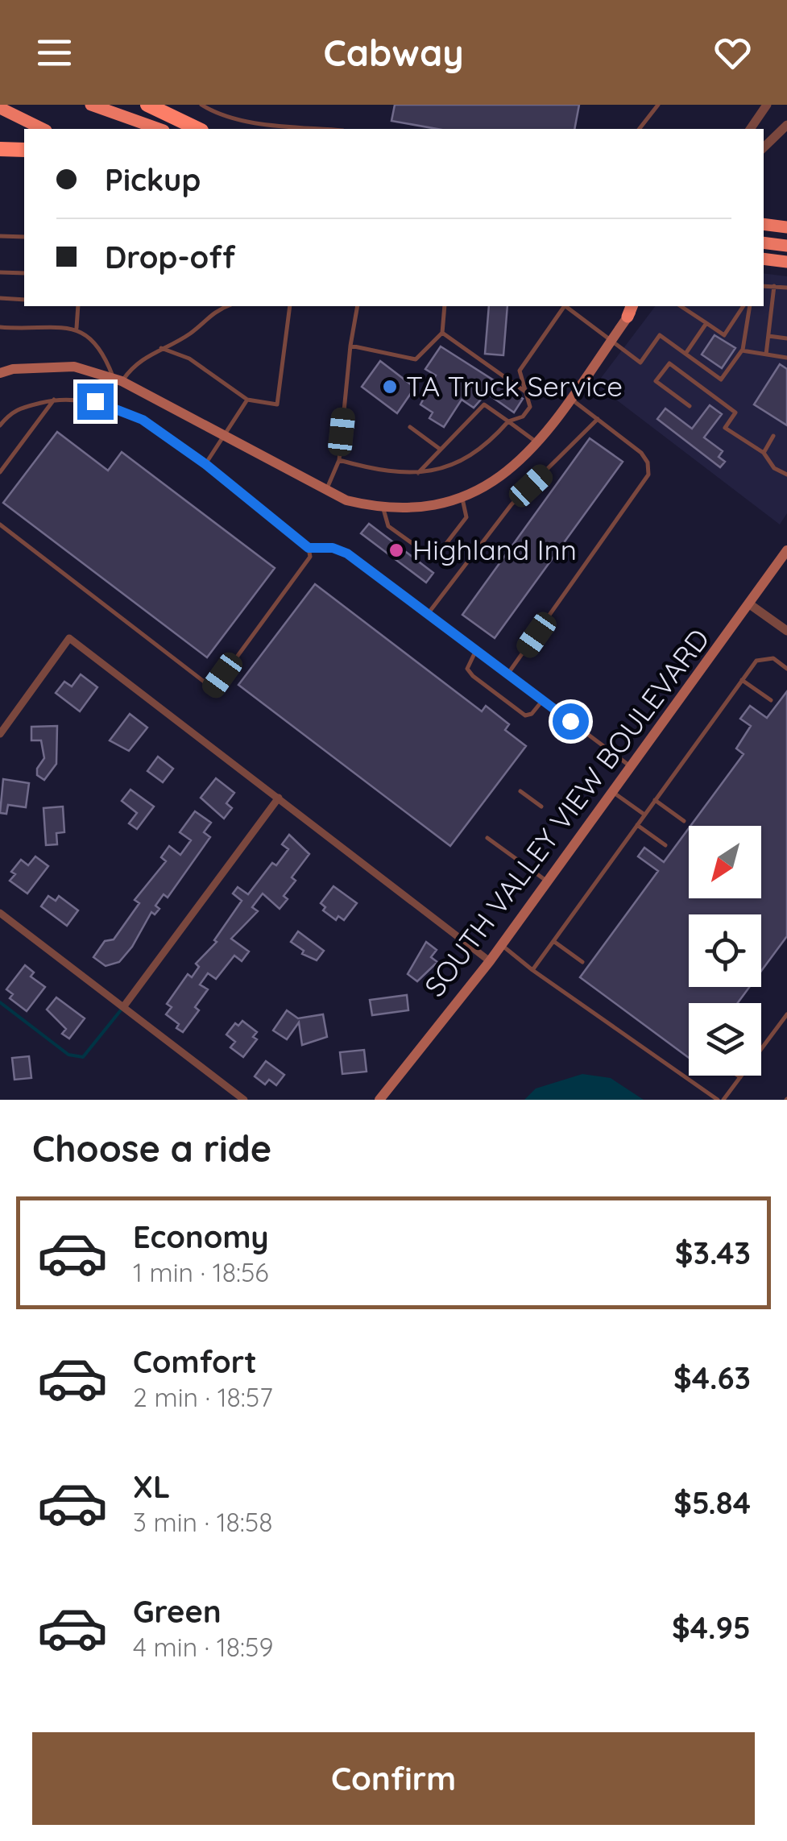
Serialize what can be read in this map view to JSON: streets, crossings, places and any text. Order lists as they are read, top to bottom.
{
  "streets": {
    "main road": ["SOUTH VALLEY VIEW BOULEVARD"]
  },
  "places": ["TA Truck Service", "Highland Inn"],
  "north": "bottom left",
  "page": {
    "header": "Cabway",
    "banner": ["Pickup", "Drop-off"],
    "heading": "Choose a ride",
    "list": [
      {
        "name": "Economy",
        "note": "1 min · 18:56",
        "value": "$3.43"
      },
      {
        "name": "Comfort",
        "note": "2 min · 18:57",
        "value": "$4.63"
      },
      {
        "name": "XL",
        "note": "3 min · 18:58",
        "value": "$5.84"
      },
      {
        "name": "Green",
        "note": "4 min · 18:59",
        "value": "$4.95"
      }
    ],
    "buttons": "Confirm"
  }
}
